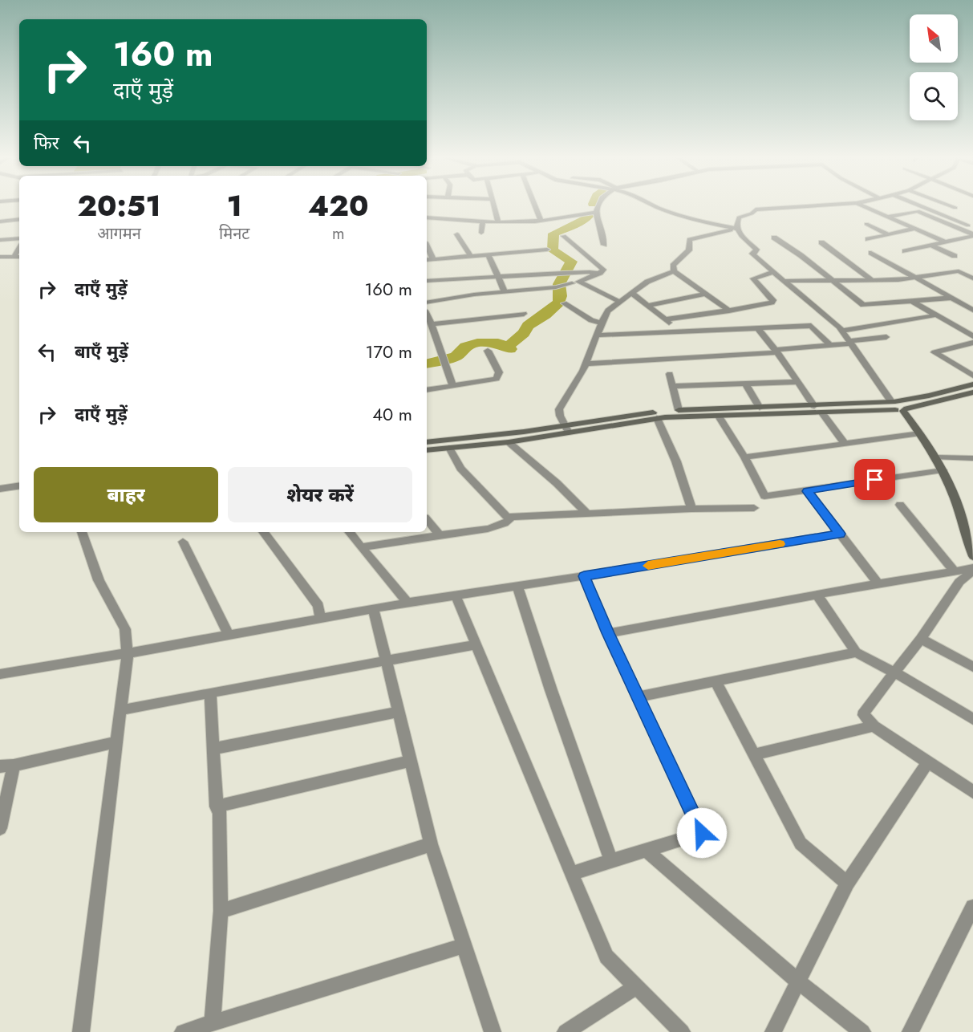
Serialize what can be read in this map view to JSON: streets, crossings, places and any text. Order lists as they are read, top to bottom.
{
  "north": "top left",
  "page": {
    "turn": ["160 m", "दाएँ मुड़ें"],
    "then": "फिर",
    "eta": [
      "20:51",
      "आगमन",
      "1",
      "मिनट",
      "420",
      "m"
    ],
    "list": [
      {
        "name": "दाएँ मुड़ें",
        "value": "160 m"
      },
      {
        "name": "बाएँ मुड़ें",
        "value": "170 m"
      },
      {
        "name": "दाएँ मुड़ें",
        "value": "40 m"
      }
    ],
    "buttons": ["बाहर", "शेयर करें"]
  }
}
